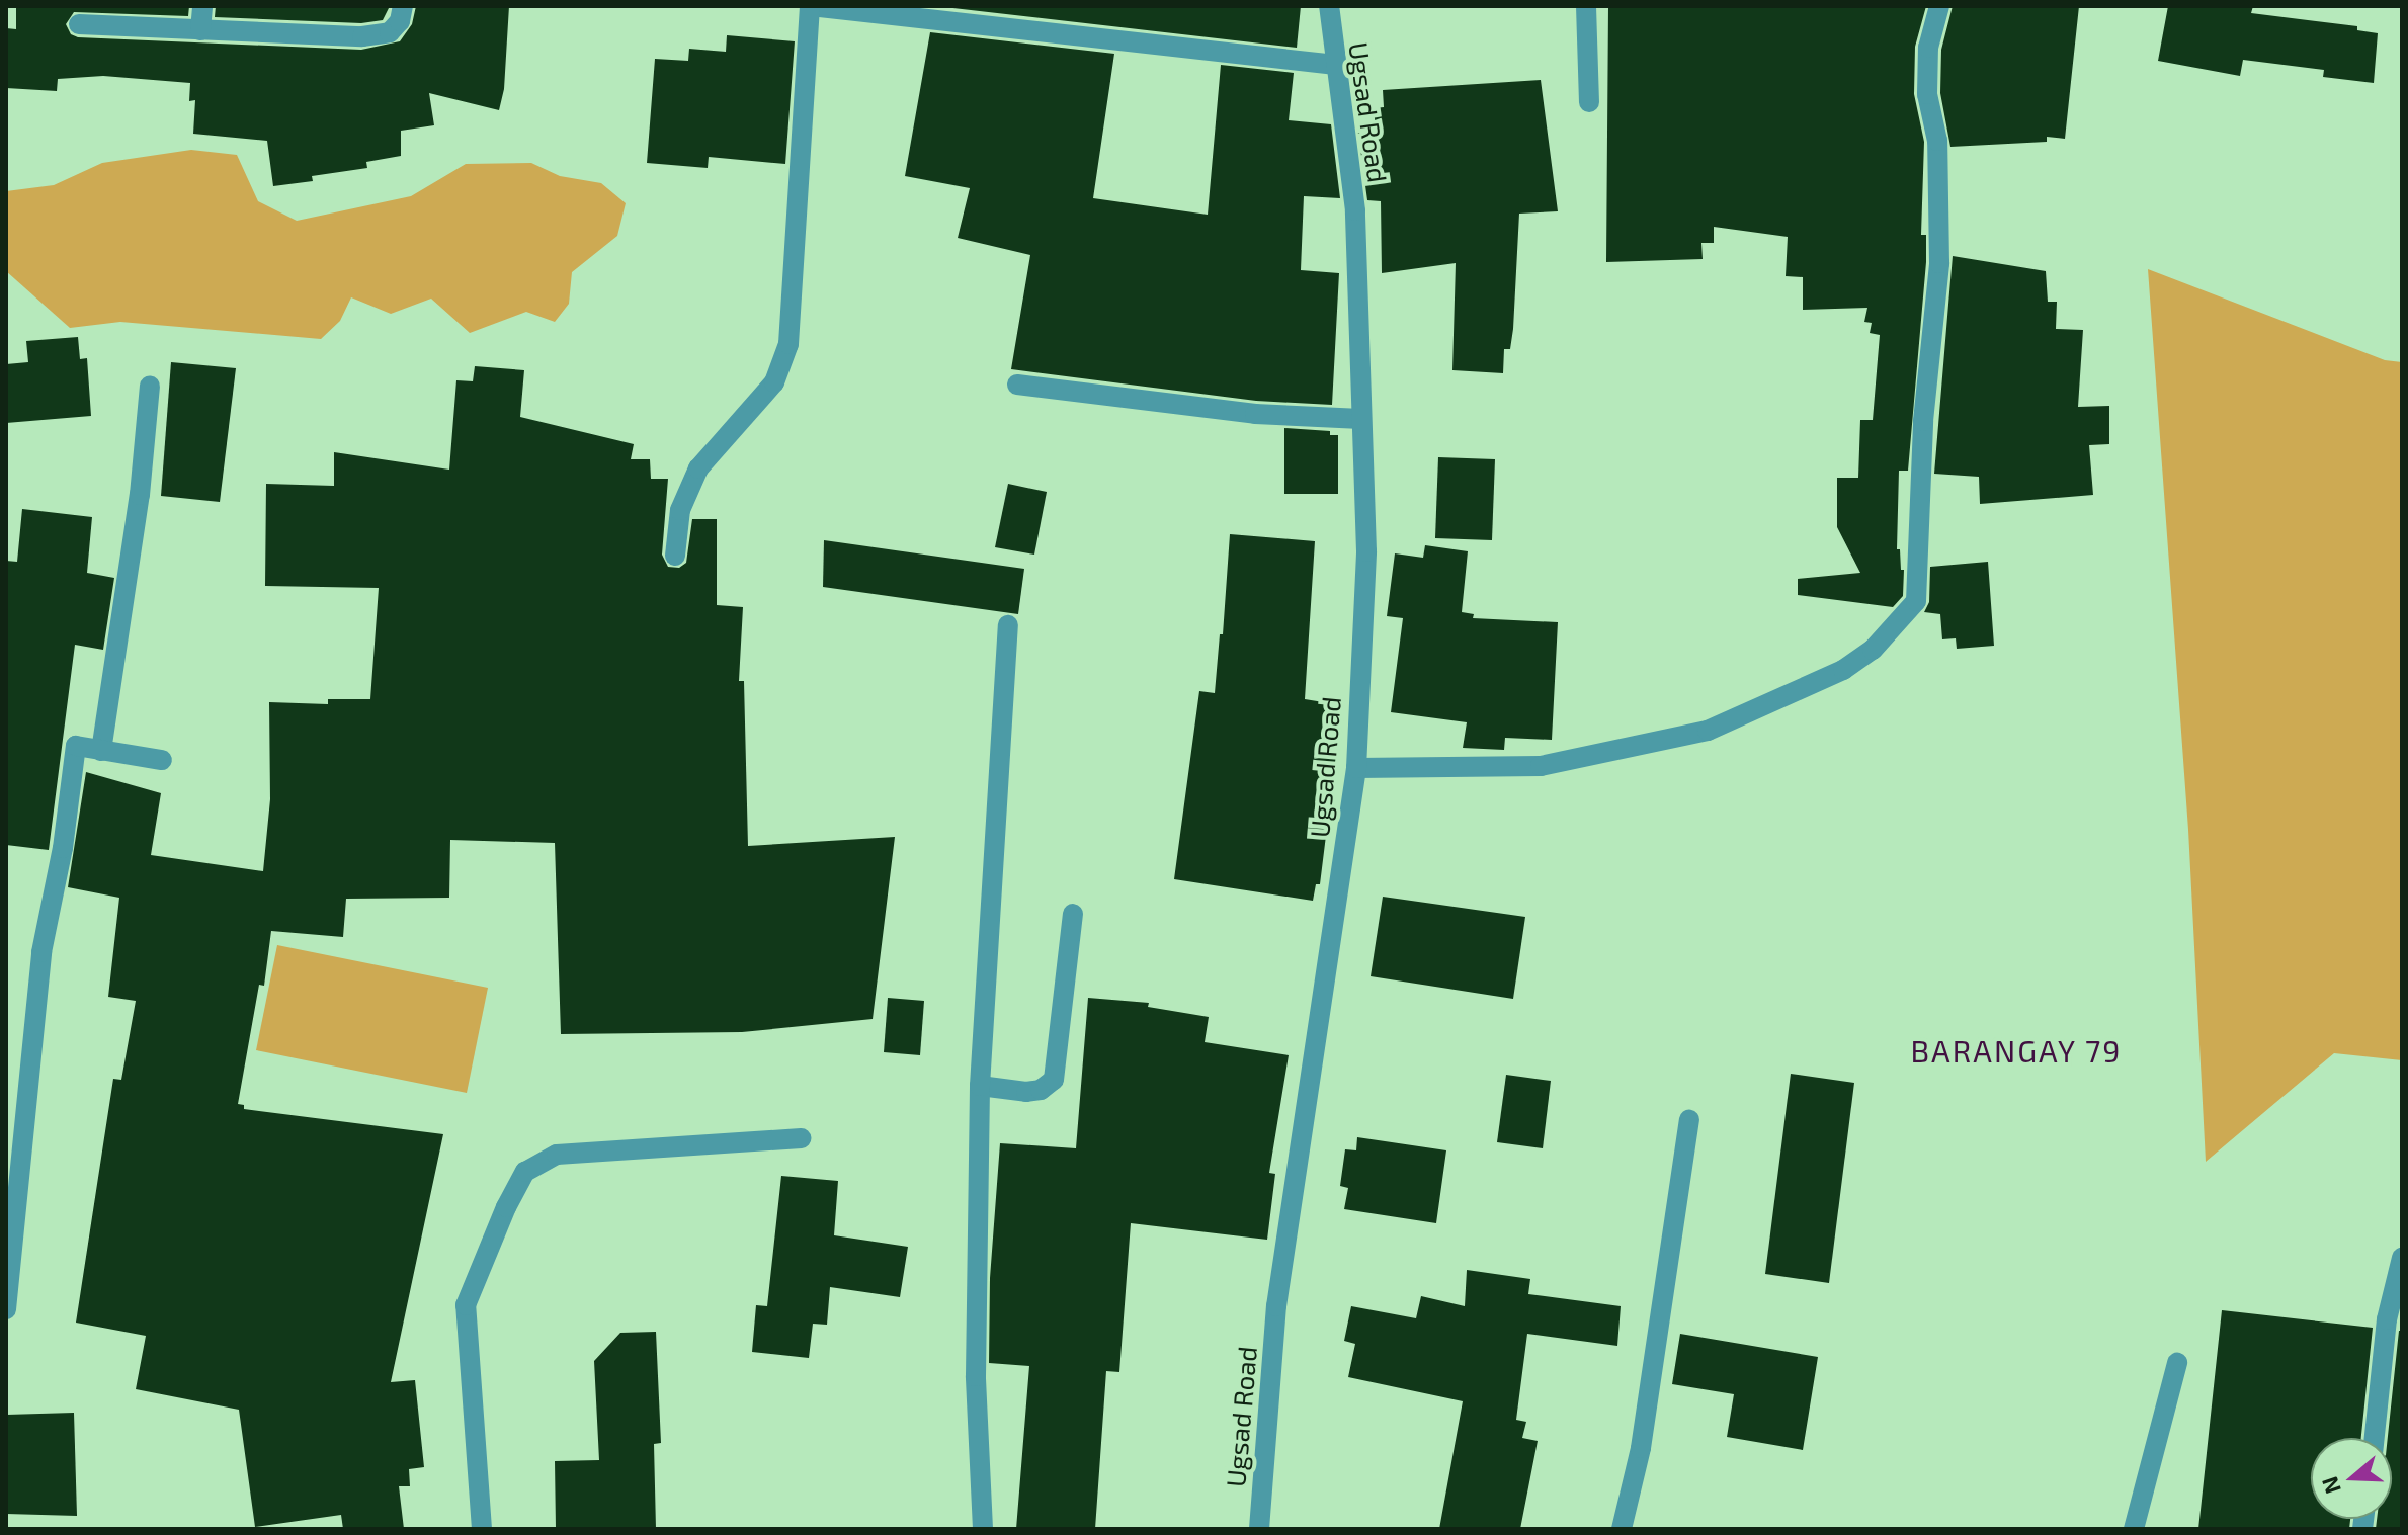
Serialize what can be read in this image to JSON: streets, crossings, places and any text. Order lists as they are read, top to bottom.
{
  "streets": {
    "street": ["Ugsad Road"]
  },
  "districts": ["BARANGAY 79"],
  "north": "left"
}
